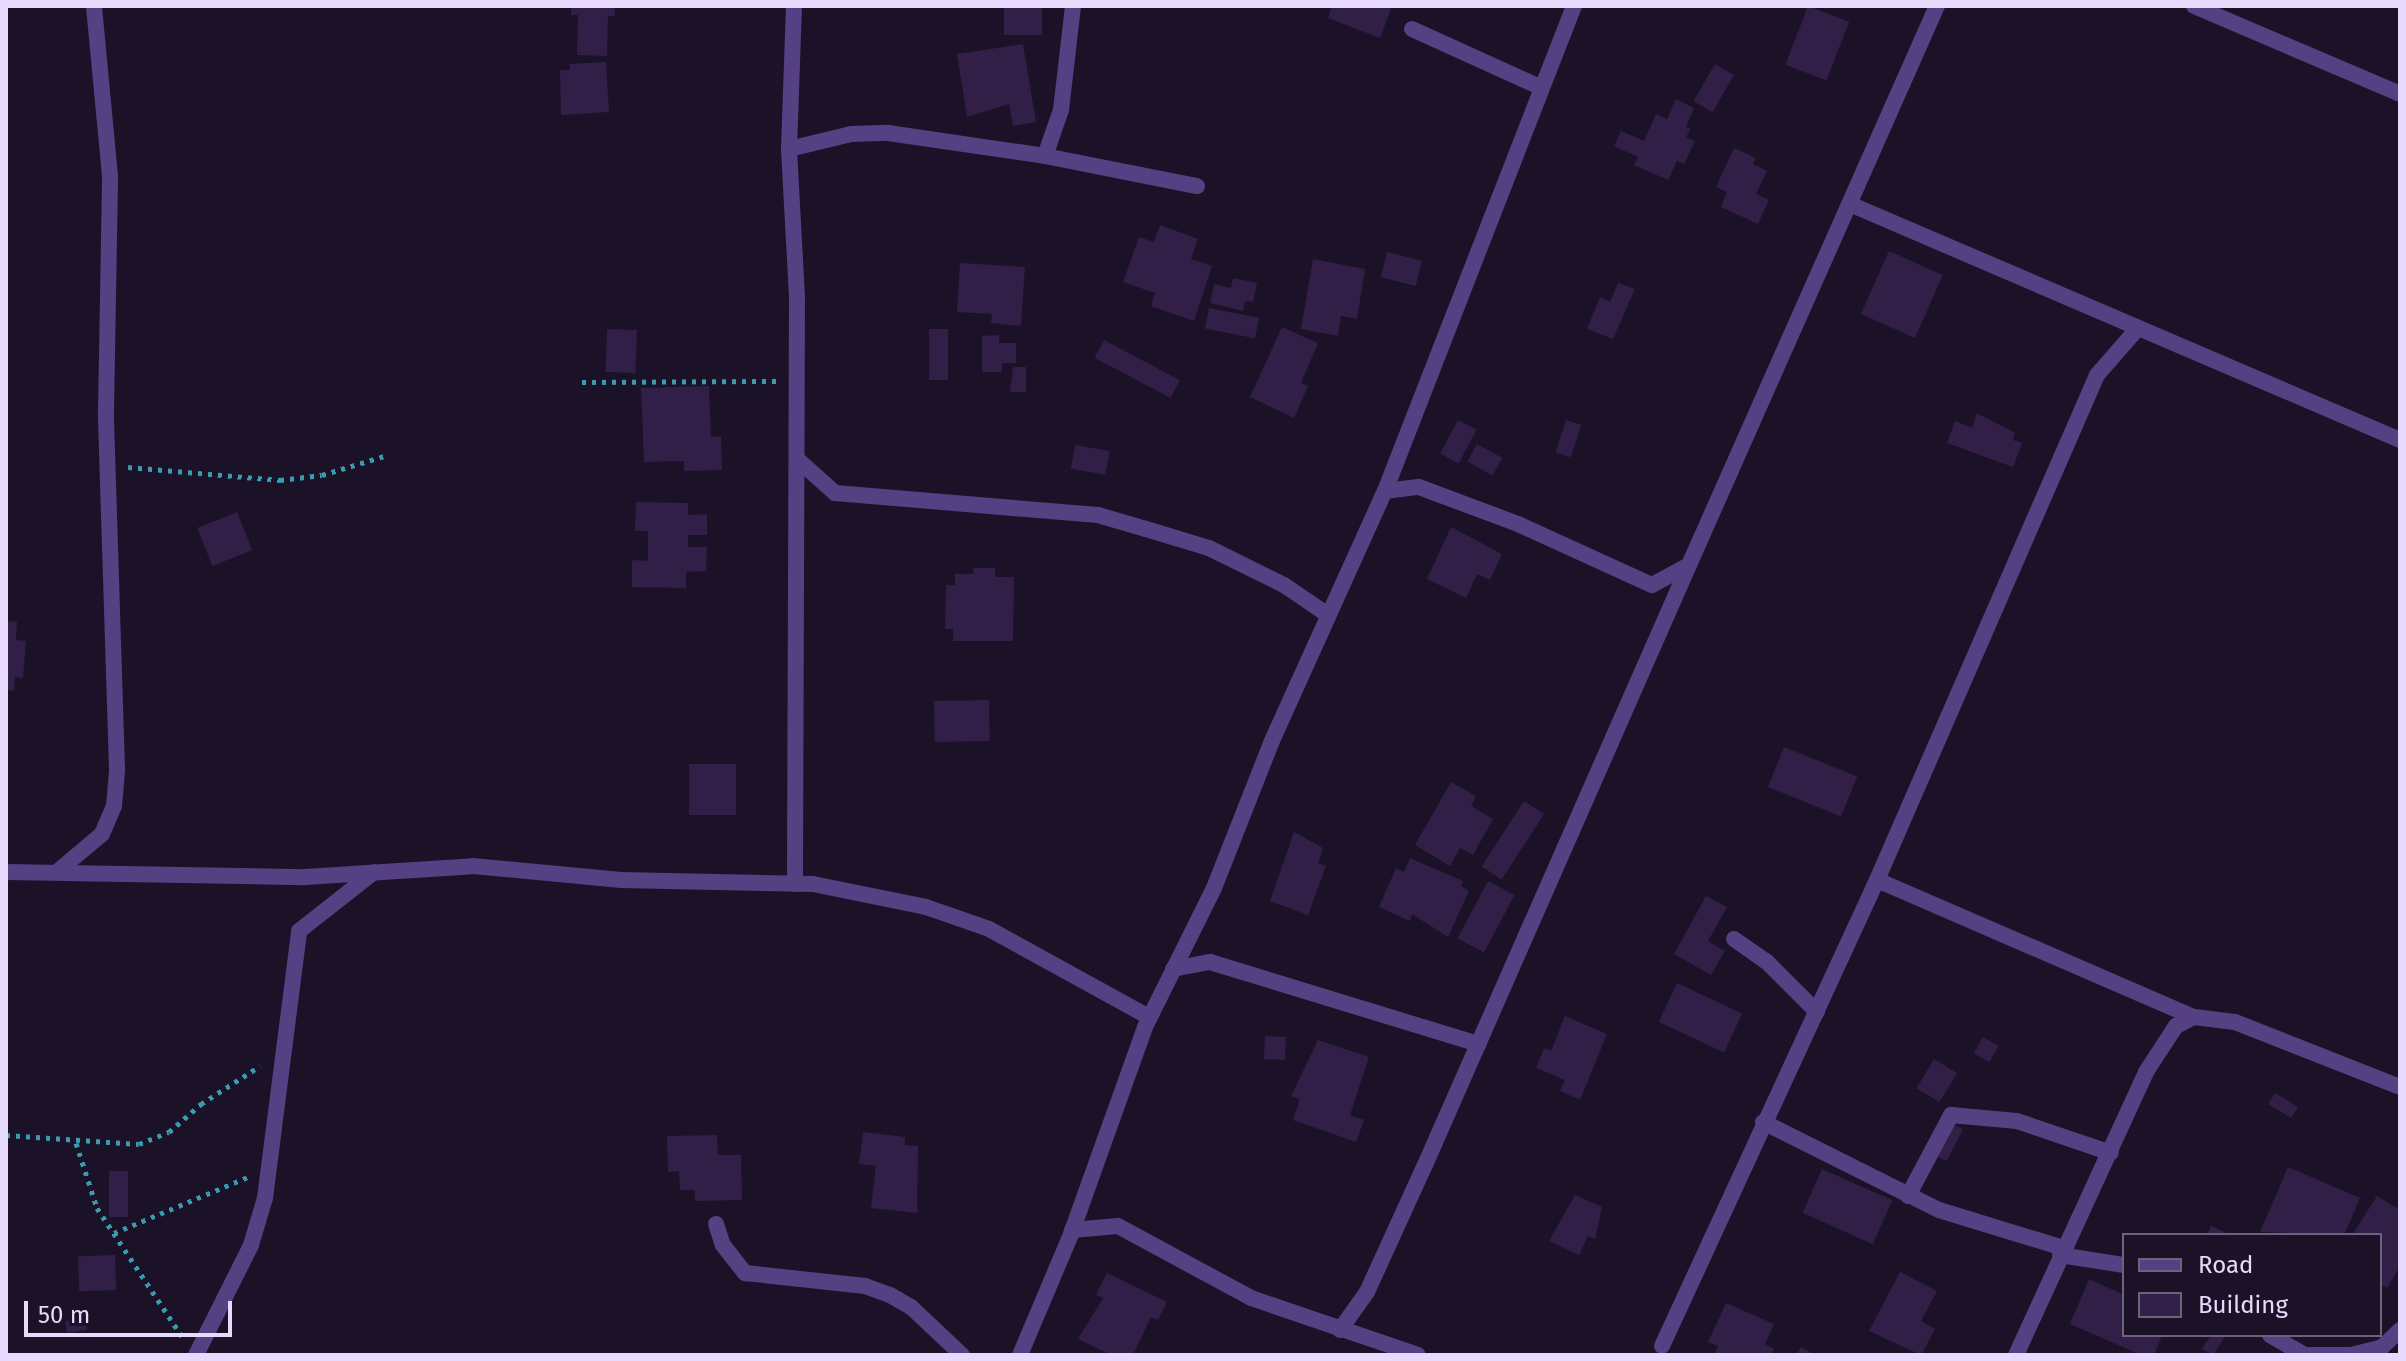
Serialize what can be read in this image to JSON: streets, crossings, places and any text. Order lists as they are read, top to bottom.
{
  "legend": ["Road", "Building"],
  "scale_bar": "50 m"
}
